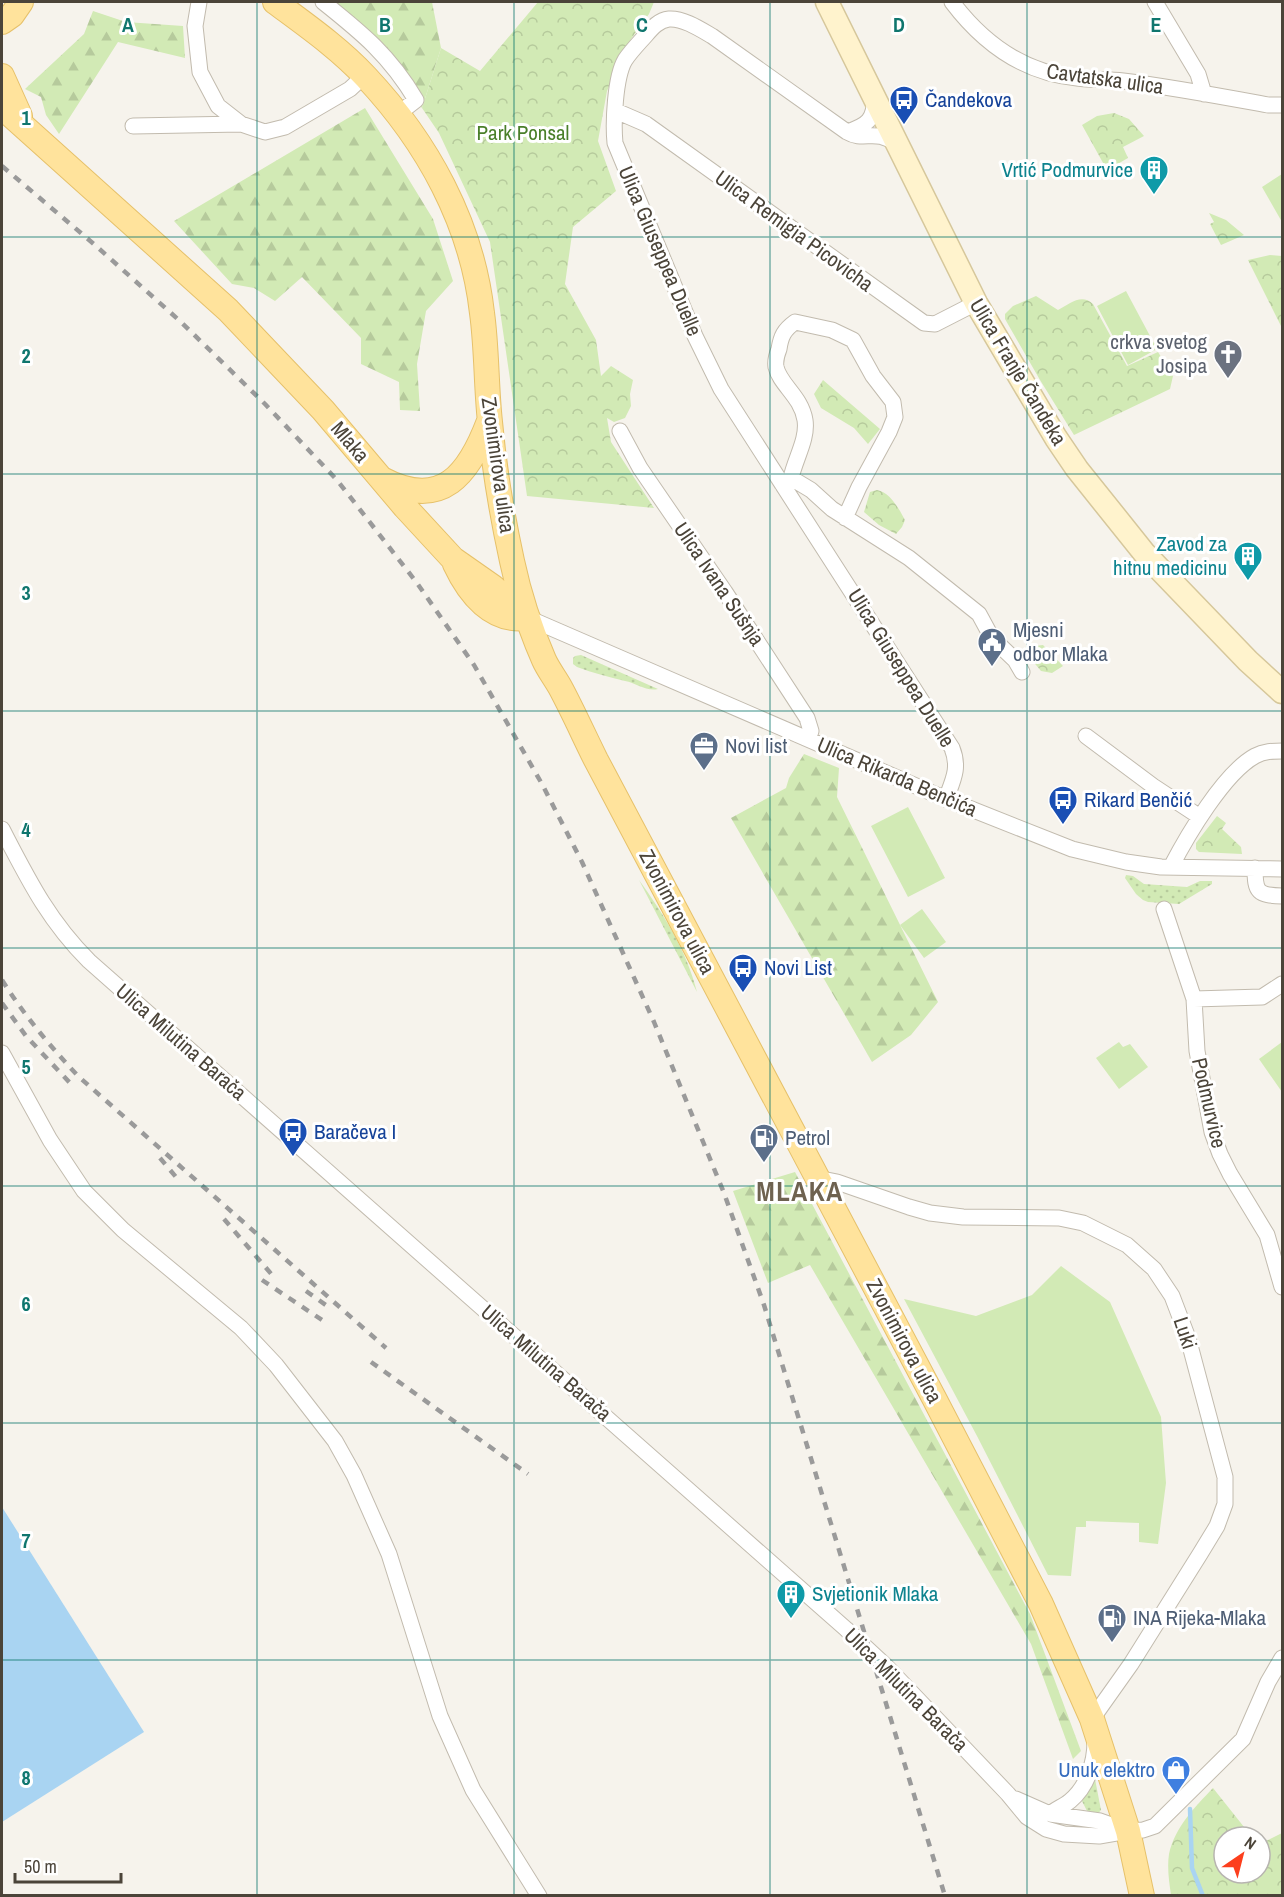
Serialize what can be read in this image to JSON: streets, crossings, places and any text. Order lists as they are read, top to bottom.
{
  "streets": {
    "main road": ["Mlaka", "Zvonimirova ulica"],
    "street": [
      "Cavtatska ulica",
      "Ulica Remigia Picovicha",
      "Ulica Giuseppea Duelle",
      "Ulica Franje Čandeka",
      "Ulica Ivana Sušnja",
      "Ulica Rikarda Benčića",
      "Ulica Milutina Barača",
      "Podmurvice",
      "Luki"
    ]
  },
  "crossings": [
    ["Ulica Remigia Picovicha", "Ulica Giuseppea Duelle"],
    ["Ulica Remigia Picovicha", "Ulica Franje Čandeka"],
    ["Ulica Giuseppea Duelle", "Ulica Rikarda Benčića"],
    ["Mlaka", "Zvonimirova ulica"],
    ["Mlaka", "Ulica Rikarda Benčića"],
    ["Zvonimirova ulica", "Ulica Rikarda Benčića"],
    ["Zvonimirova ulica", "Ulica Milutina Barača"],
    ["Zvonimirova ulica", "Luki"],
    ["Ulica Ivana Sušnja", "Ulica Rikarda Benčića"]
  ],
  "districts": ["MLAKA"],
  "parks": ["Park Ponsal"],
  "places": {
    "bus stop": [
      "Čandekova",
      "Rikard Benčić",
      "Novi List",
      "Baračeva I"
    ],
    "building": ["Vrtić Podmurvice", "Zavod za hitnu medicinu", "Svjetionik Mlaka"],
    "church": ["crkva svetog Josipa"],
    "public building": ["Mjesni odbor Mlaka"],
    "office": ["Novi list"],
    "fuel station": ["Petrol", "INA Rijeka-Mlaka"],
    "shop": ["Unuk elektro"]
  },
  "scale_bar": "50 m",
  "north": "top right",
  "grid": {
    "columns": [
      "A",
      "B",
      "C",
      "D",
      "E"
    ],
    "rows": [
      "1",
      "2",
      "3",
      "4",
      "5",
      "6",
      "7",
      "8"
    ]
  }
}
